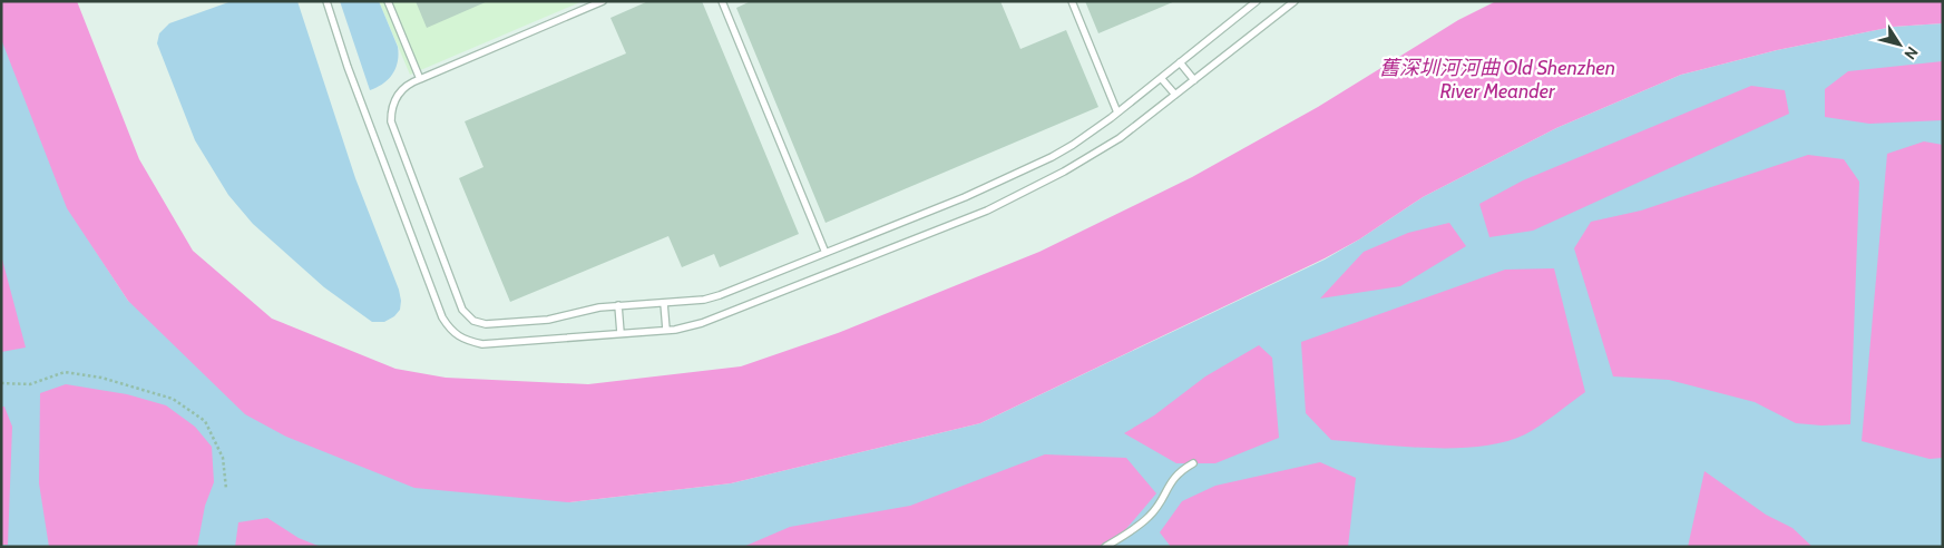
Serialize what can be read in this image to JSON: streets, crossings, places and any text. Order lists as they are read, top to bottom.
{
  "water": ["舊深圳河河曲 Old Shenzhen River Meander"],
  "north": "bottom right"
}
